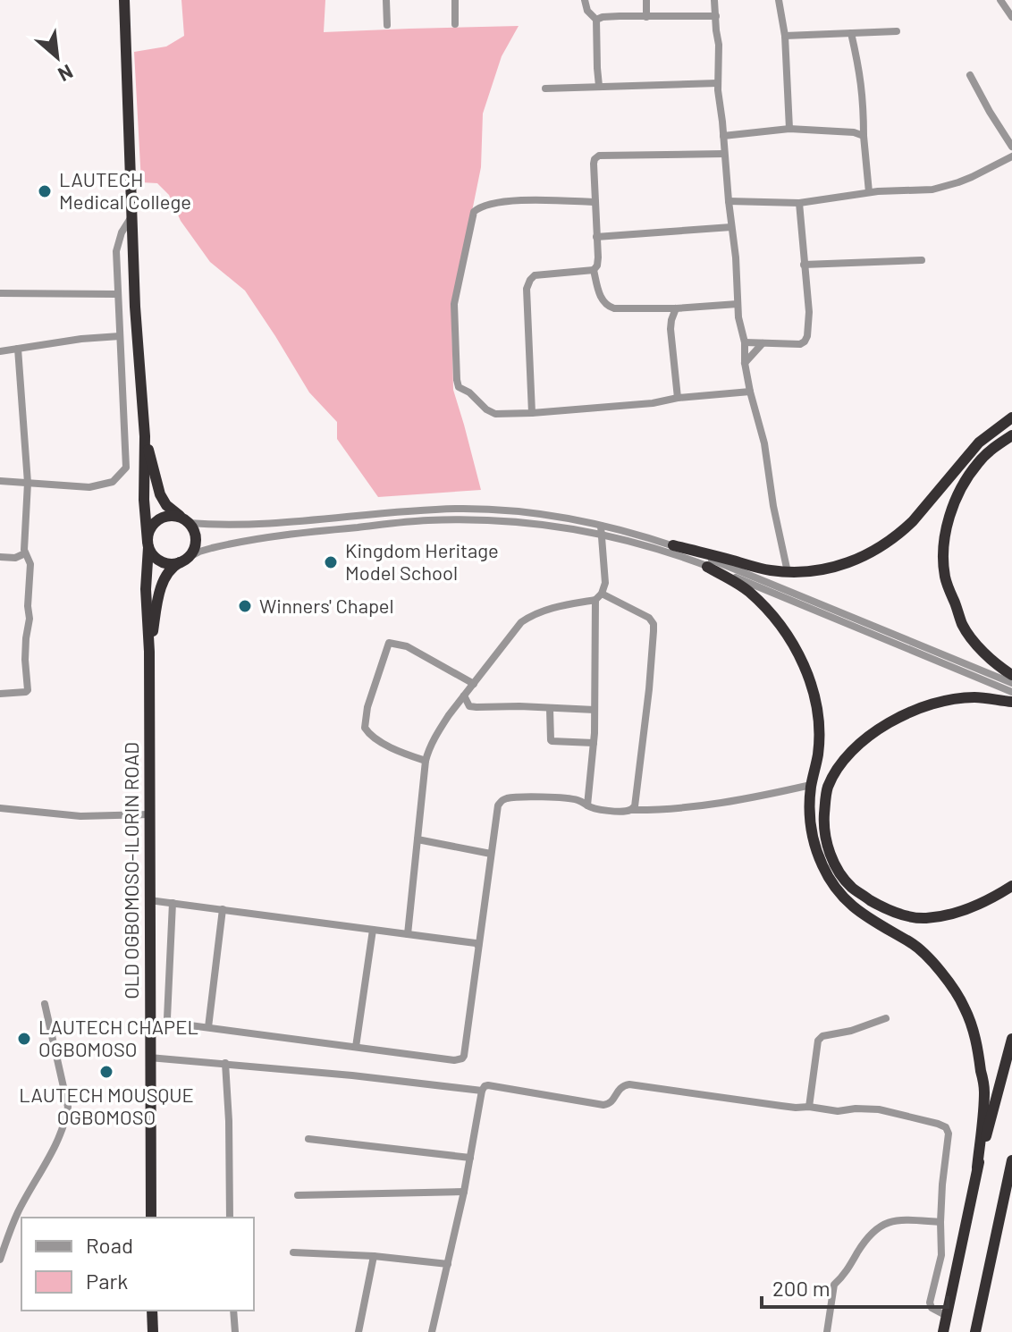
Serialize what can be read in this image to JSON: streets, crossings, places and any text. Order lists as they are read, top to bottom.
{
  "streets": {
    "highway": ["OLD OGBOMOSO-ILORIN ROAD"]
  },
  "places": [
    "LAUTECH Medical College",
    "Kingdom Heritage Model School",
    "Winners' Chapel",
    "LAUTECH CHAPEL OGBOMOSO",
    "LAUTECH MOUSQUE OGBOMOSO"
  ],
  "legend": ["Road", "Park"],
  "scale_bar": "200 m",
  "north": "bottom right"
}
